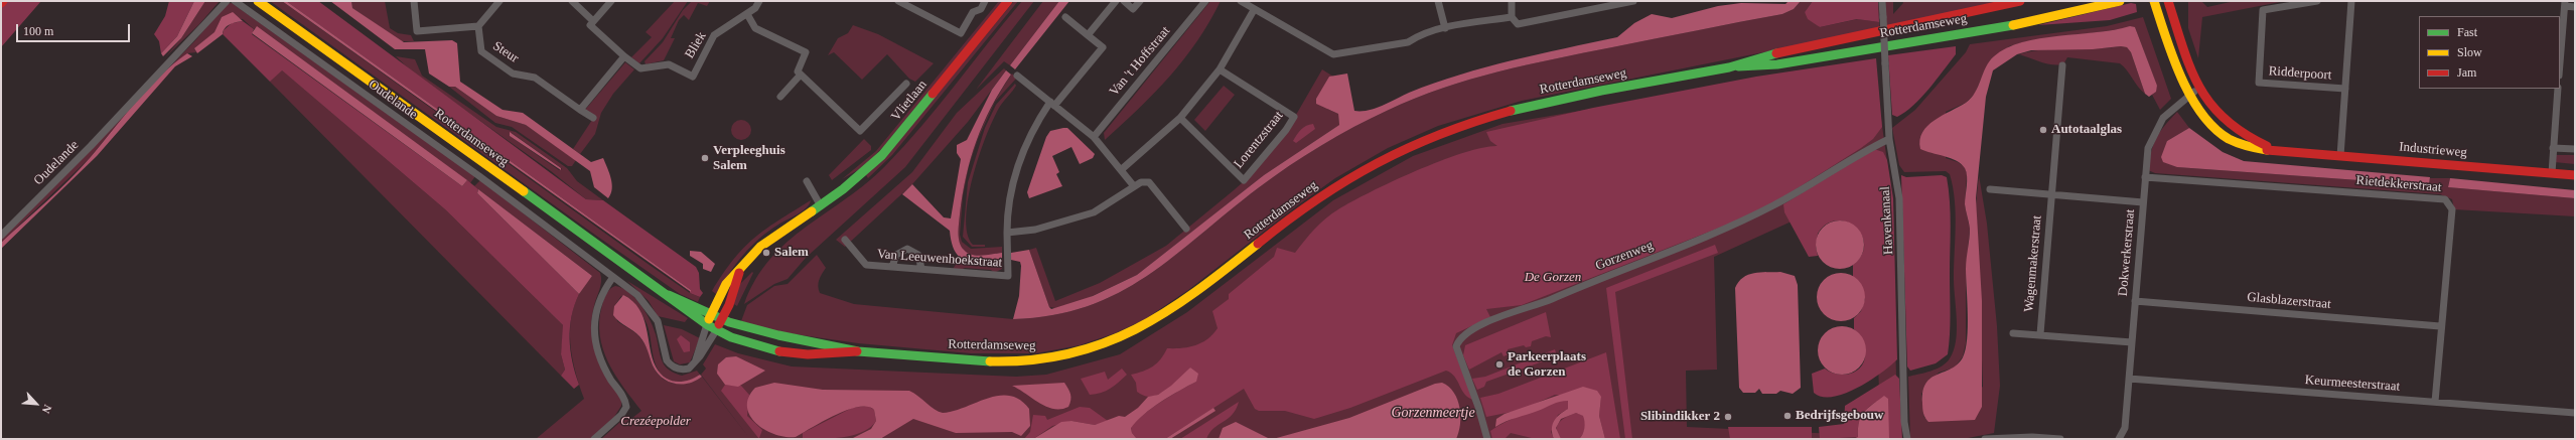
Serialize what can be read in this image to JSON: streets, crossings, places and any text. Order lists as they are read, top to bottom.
{
  "streets": {
    "main road": ["Rotterdamseweg", "Vlietlaan", "Industrieweg"],
    "street": [
      "Bliek",
      "Steur",
      "Van 't Hoffstraat",
      "Ridderpoort",
      "Oudelande",
      "Lorentzstraat",
      "Rietdekkerstraat",
      "Havenkanaal",
      "Dokwerkerstraat",
      "Gorzenweg",
      "Van Leeuwenhoekstraat",
      "Wagenmakerstraat",
      "Glasblazerstraat",
      "Keurmeesterstraat"
    ]
  },
  "crossings": [
    ["Rotterdamseweg", "Vlietlaan"],
    ["Industrieweg", "Dokwerkerstraat"],
    ["Rietdekkerstraat", "Dokwerkerstraat"],
    ["Rietdekkerstraat", "Glasblazerstraat"],
    ["Rietdekkerstraat", "Keurmeesterstraat"],
    ["Havenkanaal", "Gorzenweg"],
    ["Dokwerkerstraat", "Glasblazerstraat"],
    ["Dokwerkerstraat", "Keurmeesterstraat"]
  ],
  "water": ["Gorzenmeertje"],
  "parks": ["De Gorzen", "Crezéepolder"],
  "places": [
    "Autotaalglas",
    "Verpleeghuis Salem",
    "Salem",
    "Parkeerplaats de Gorzen",
    "Bedrijfsgebouw",
    "Slibindikker 2"
  ],
  "legend": ["Fast", "Slow", "Jam"],
  "scale_bar": "100 m",
  "north": "bottom right"
}
